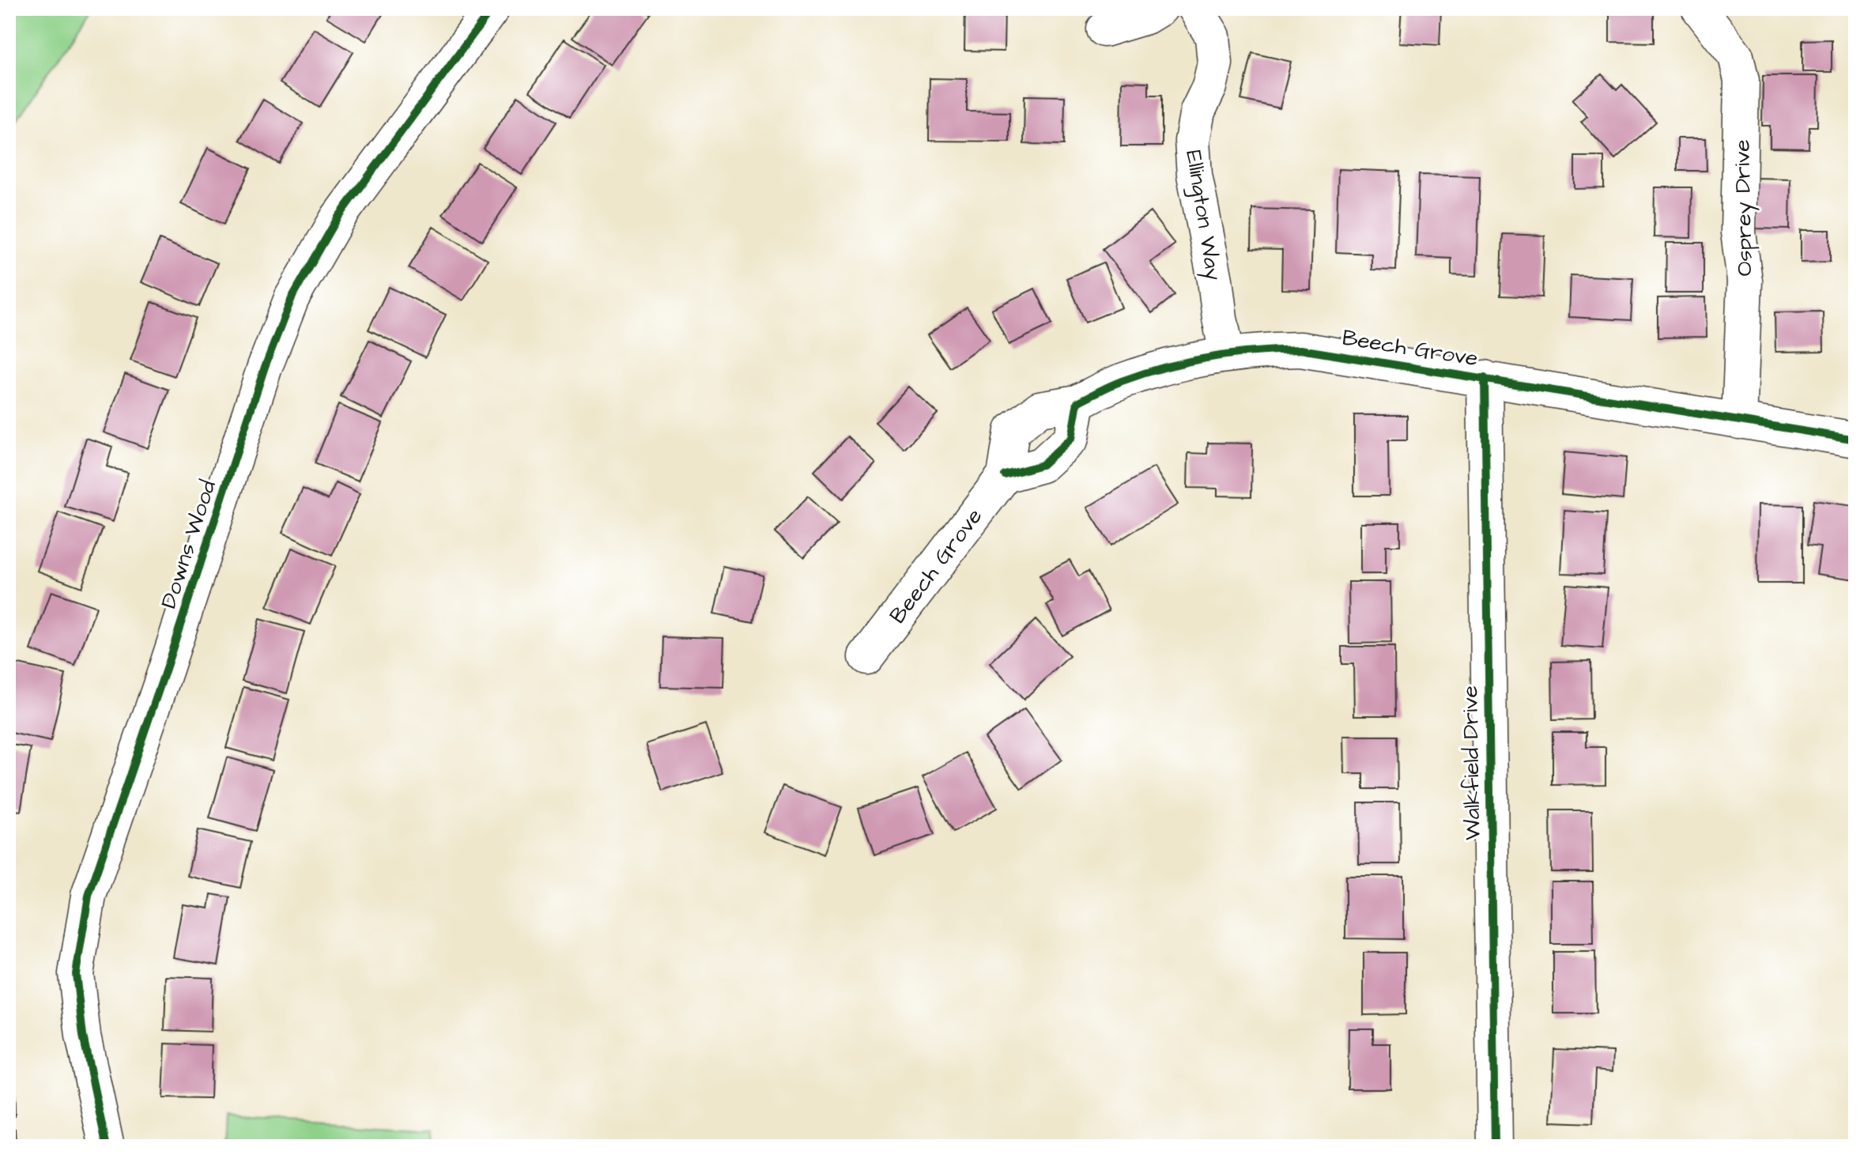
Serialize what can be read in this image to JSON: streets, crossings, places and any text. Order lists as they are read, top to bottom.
{
  "streets": {
    "street": [
      "Osprey Drive",
      "Ellington Way",
      "Beech Grove",
      "Downs Wood",
      "Walkfield Drive"
    ]
  },
  "crossings": [
    ["Osprey Drive", "Beech Grove"],
    ["Ellington Way", "Beech Grove"],
    ["Beech Grove", "Walkfield Drive"]
  ]
}
